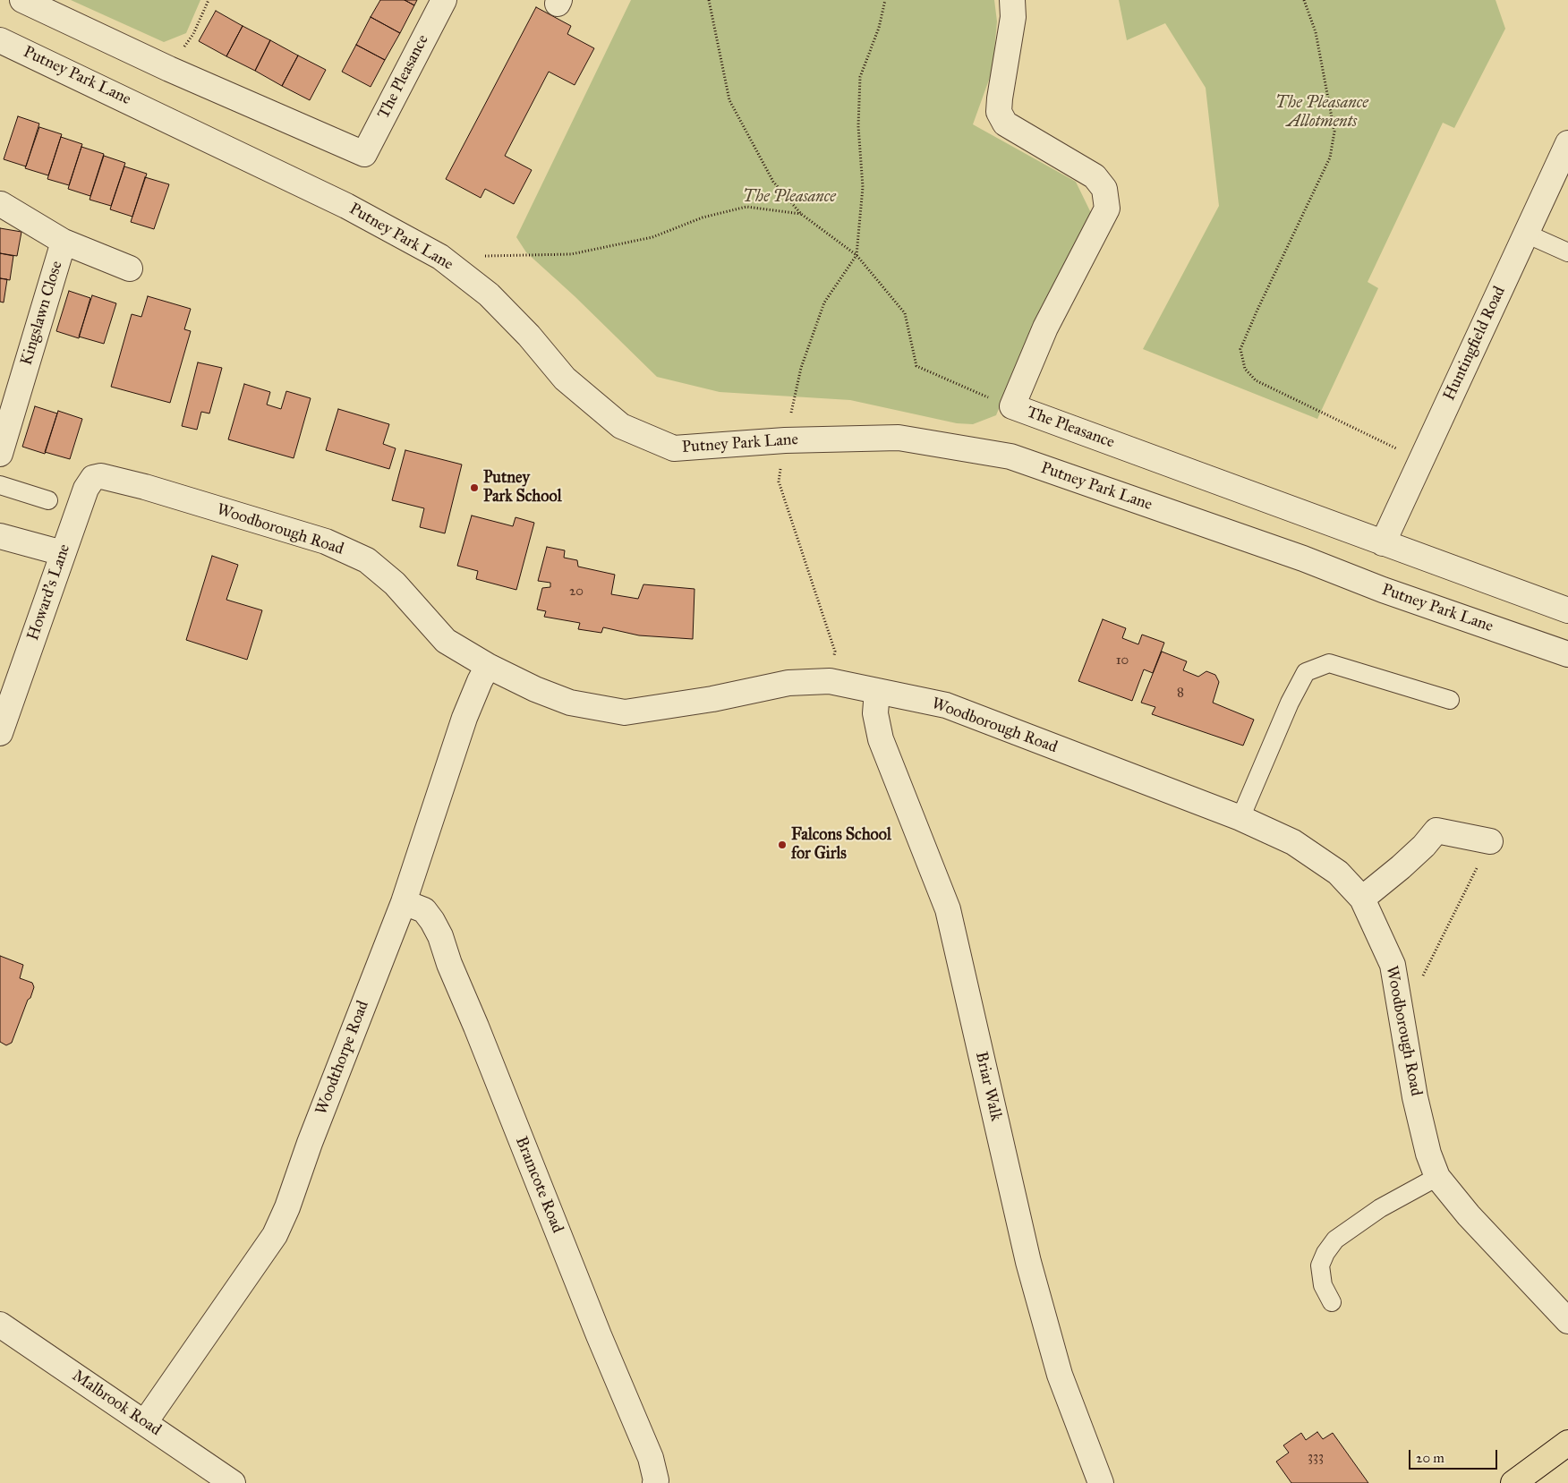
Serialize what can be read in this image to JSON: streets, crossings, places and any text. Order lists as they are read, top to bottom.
{
  "streets": {
    "street": [
      "Putney Park Lane",
      "The Pleasance",
      "Kingslawn Close",
      "Huntingfield Road",
      "Woodborough Road",
      "Howard's Lane",
      "Woodthorpe Road",
      "Briar Walk",
      "Bramcote Road",
      "Malbrook Road"
    ]
  },
  "crossings": [
    ["The Pleasance", "Huntingfield Road"],
    ["Woodborough Road", "Howard's Lane"],
    ["Woodborough Road", "Woodthorpe Road"],
    ["Woodborough Road", "Briar Walk"],
    ["Woodthorpe Road", "Bramcote Road"],
    ["Woodthorpe Road", "Malbrook Road"]
  ],
  "parks": ["The Pleasance Allotments", "The Pleasance"],
  "places": ["Putney Park School", "Falcons School for Girls"],
  "house_numbers": [
    "20",
    "10",
    "8",
    "333"
  ],
  "scale_bar": "20 m"
}
